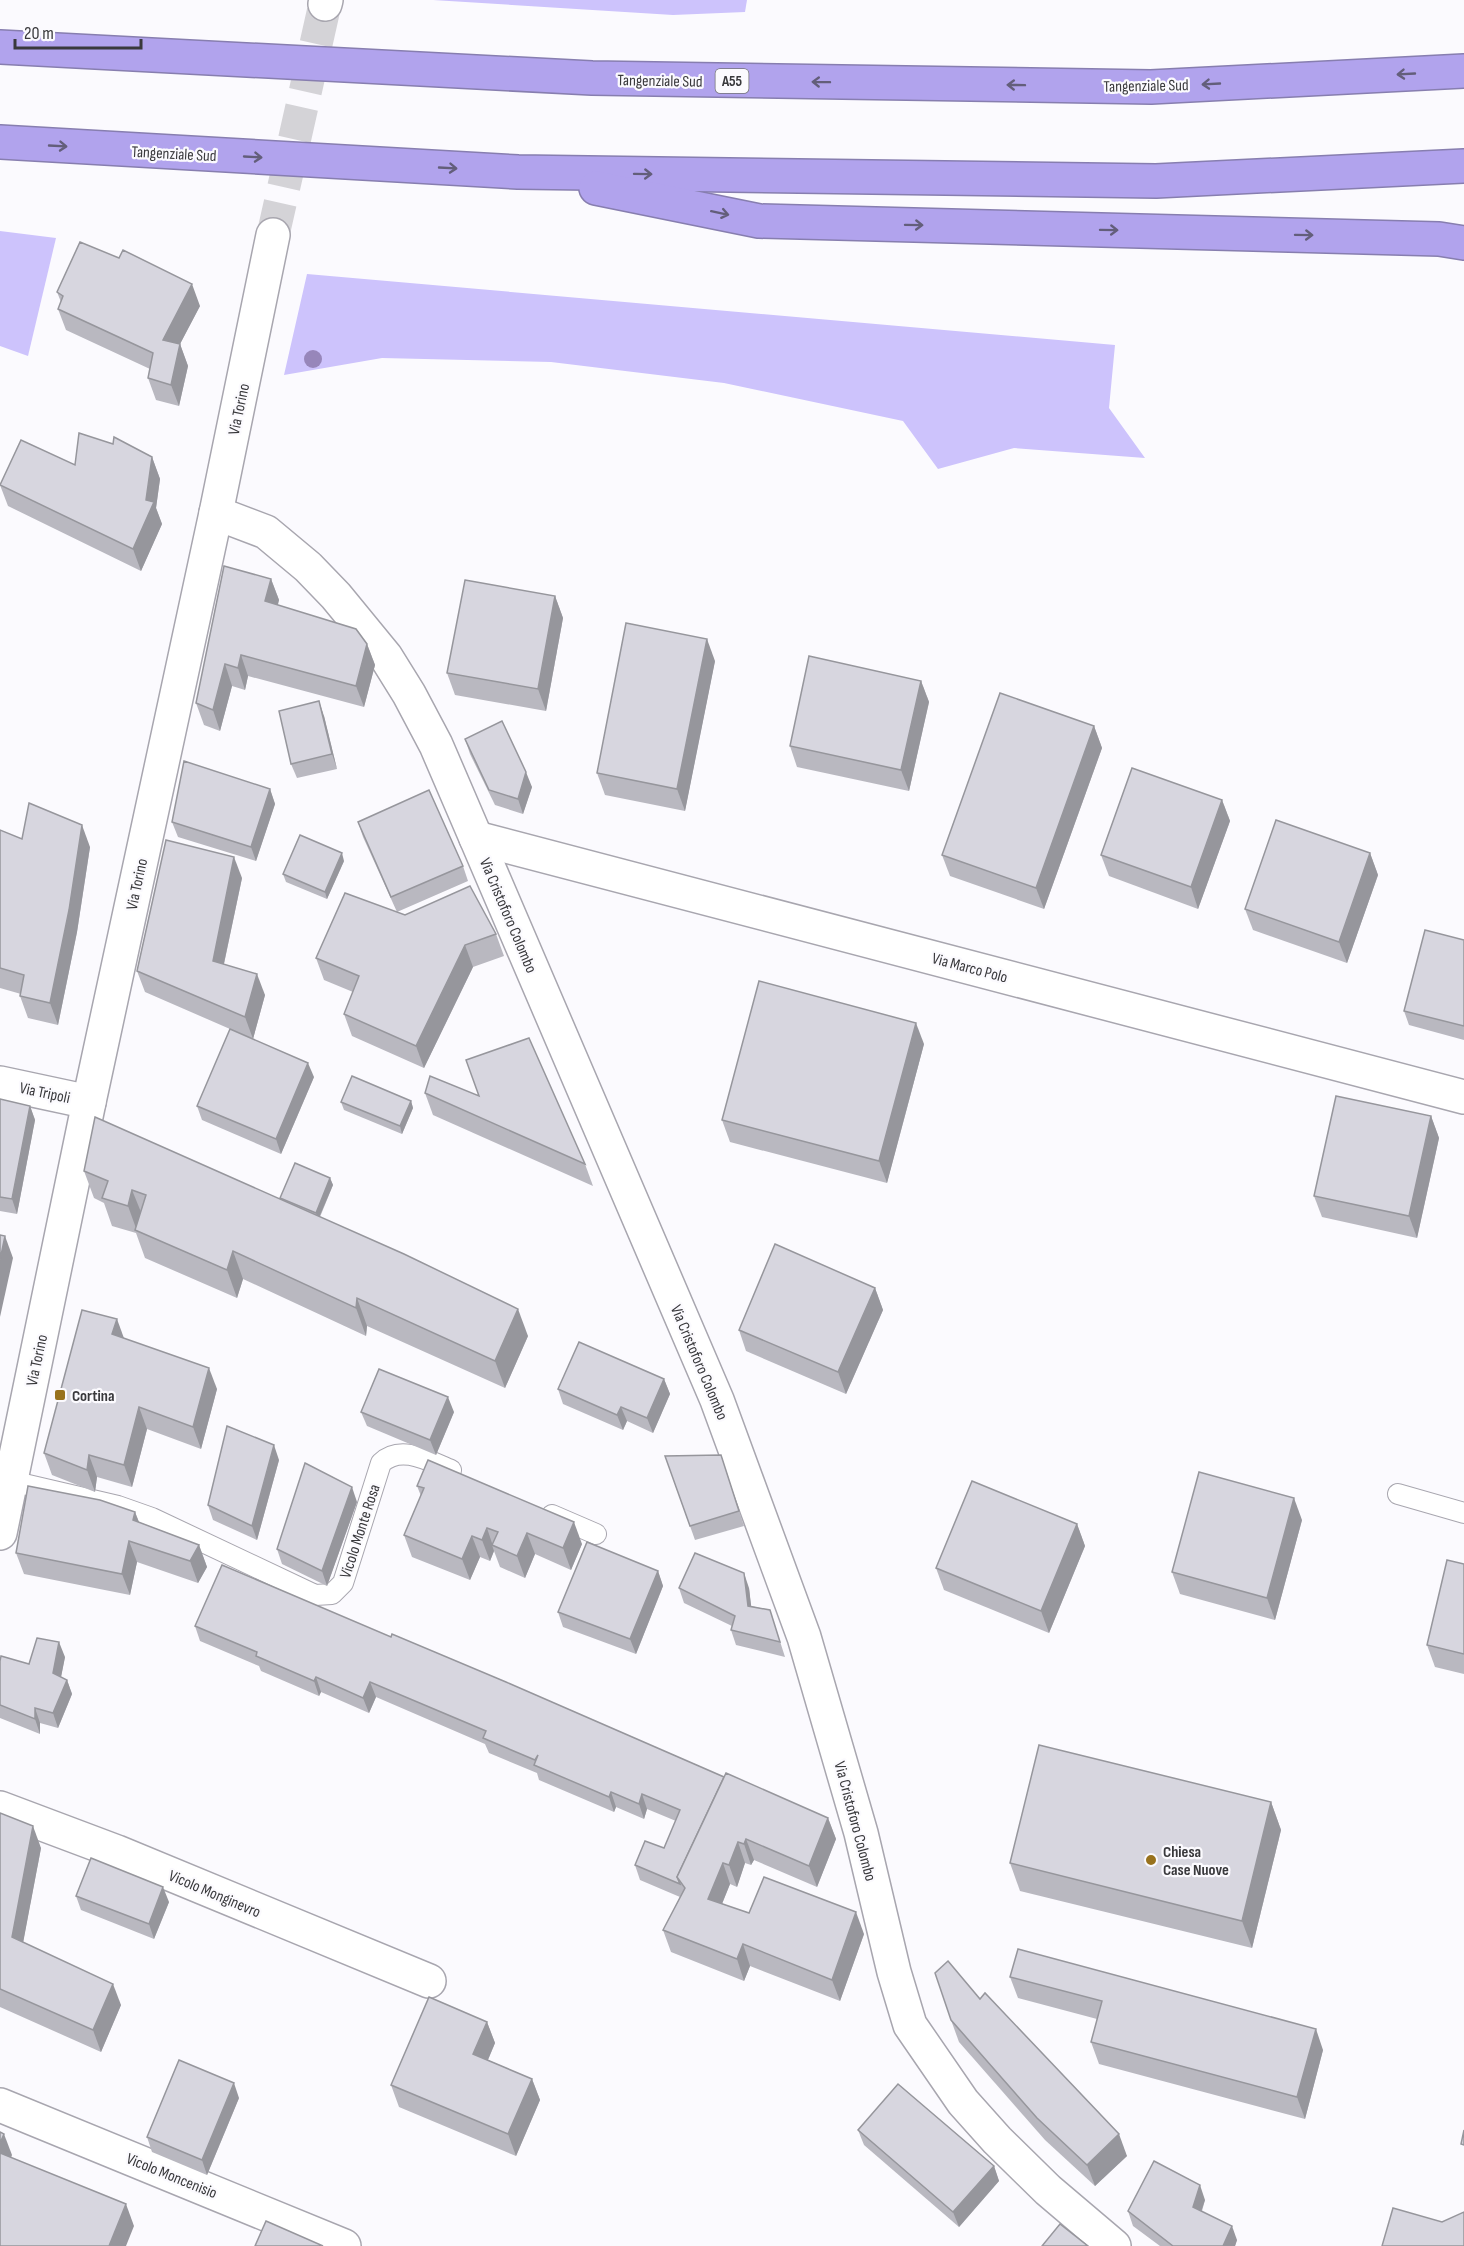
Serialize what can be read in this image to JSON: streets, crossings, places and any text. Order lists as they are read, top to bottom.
{
  "streets": {
    "highway": ["Tangenziale Sud", "A55"],
    "street": [
      "Via Torino",
      "Via Cristoforo Colombo",
      "Via Marco Polo",
      "Via Tripoli",
      "Vicolo Monginevro",
      "Vicolo Moncenisio"
    ],
    "lane": ["Vicolo Monte Rosa"]
  },
  "crossings": [
    ["Via Torino", "Via Cristoforo Colombo"],
    ["Via Torino", "Via Tripoli"],
    ["Via Torino", "Vicolo Monte Rosa"],
    ["Via Cristoforo Colombo", "Via Marco Polo"]
  ],
  "places": {
    "transit": ["Cortina"],
    "other": ["Chiesa Case Nuove"]
  },
  "scale_bar": "20 m"
}
